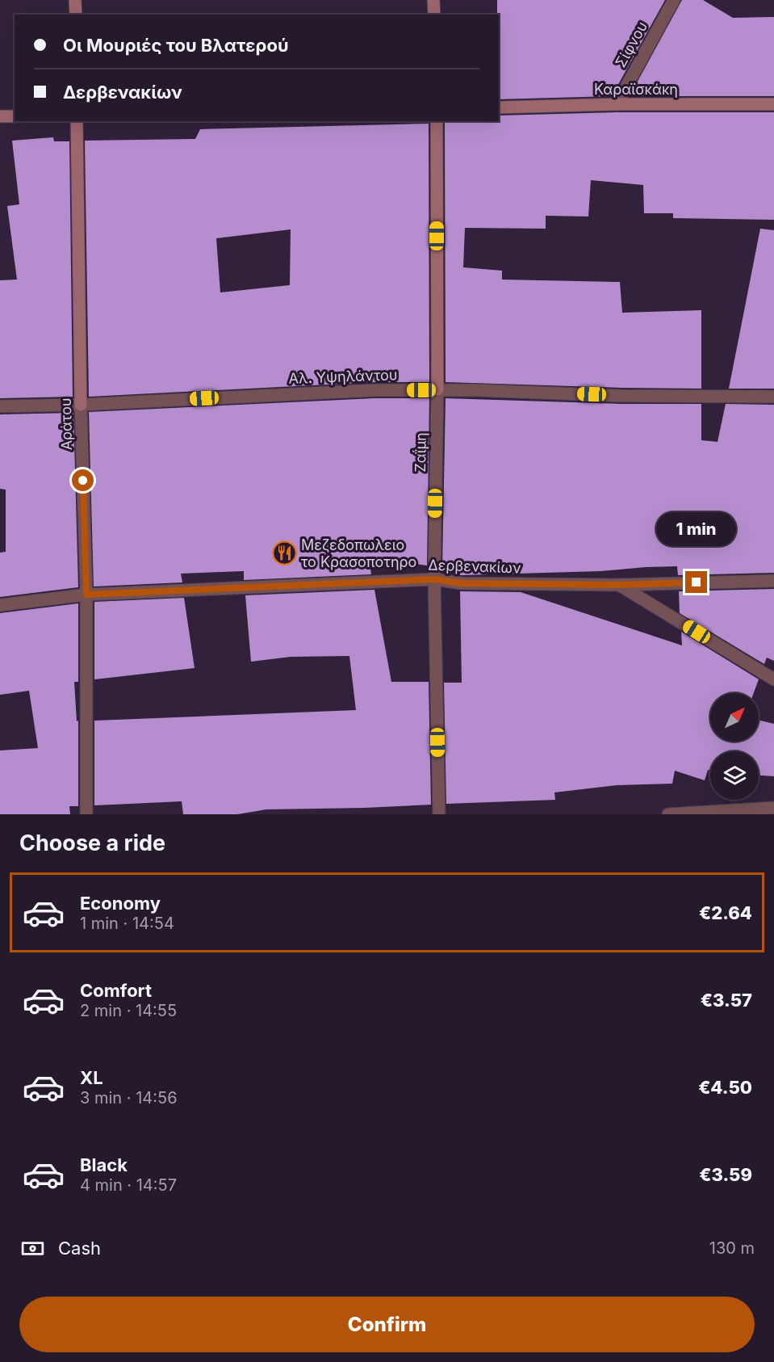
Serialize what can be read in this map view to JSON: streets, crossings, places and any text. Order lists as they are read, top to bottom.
{
  "streets": {
    "street": [
      "Σίφνου",
      "Καραϊσκάκη",
      "Αλ. Υψηλάντου",
      "Αράτου",
      "Ζαΐμη",
      "Δερβενακίων"
    ]
  },
  "crossings": [
    ["Σίφνου", "Καραϊσκάκη"],
    ["Αλ. Υψηλάντου", "Αράτου"],
    ["Αλ. Υψηλάντου", "Ζαΐμη"],
    ["Αράτου", "Δερβενακίων"],
    ["Ζαΐμη", "Δερβενακίων"]
  ],
  "places": {
    "restaurant": ["Μεζεδοπωλειο το Κρασοποτηρο"]
  },
  "north": "top right",
  "page": {
    "banner": ["Οι Μουριές του Βλατερού", "Δερβενακίων"],
    "bubble": "1 min",
    "heading": "Choose a ride",
    "list": [
      {
        "name": "Economy",
        "note": "1 min · 14:54",
        "value": "€2.64"
      },
      {
        "name": "Comfort",
        "note": "2 min · 14:55",
        "value": "€3.57"
      },
      {
        "name": "XL",
        "note": "3 min · 14:56",
        "value": "€4.50"
      },
      {
        "name": "Black",
        "note": "4 min · 14:57",
        "value": "€3.59"
      }
    ],
    "pay": ["Cash", "130 m"],
    "buttons": "Confirm"
  }
}
